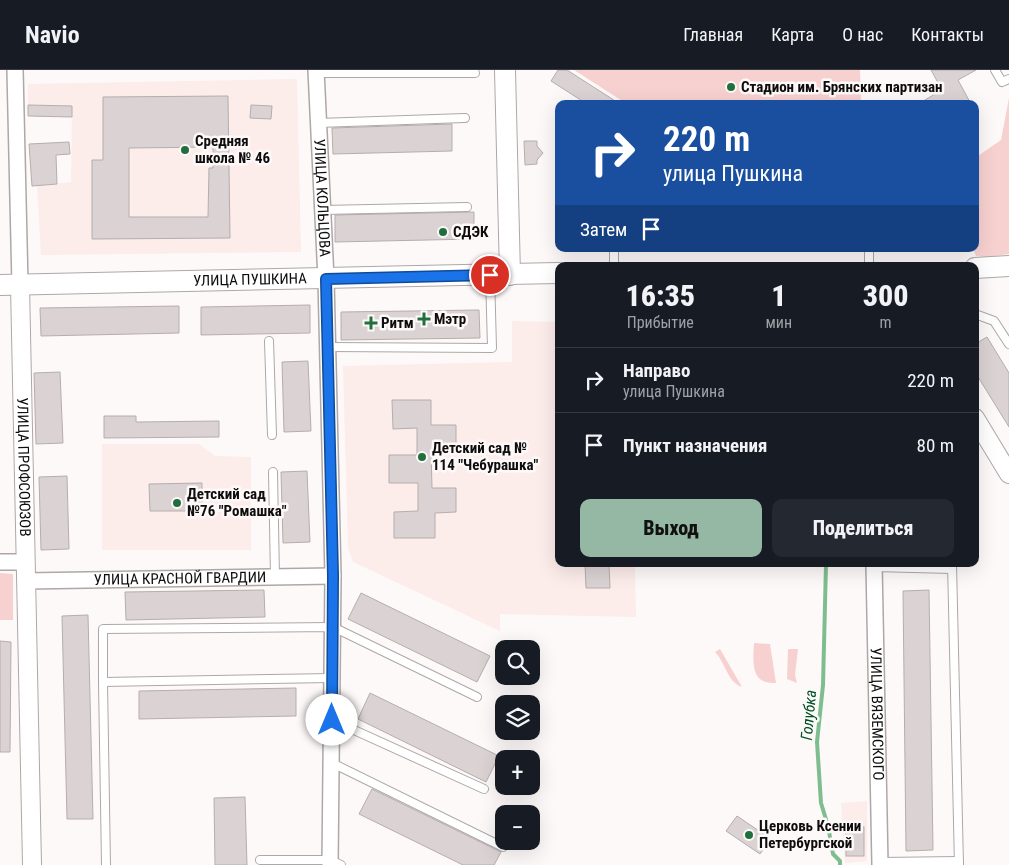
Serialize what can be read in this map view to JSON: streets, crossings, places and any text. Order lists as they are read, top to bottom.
{
  "streets": {
    "main road": ["УЛИЦА ПУШКИНА"],
    "street": [
      "УЛИЦА КОЛЬЦОВА",
      "УЛИЦА ПРОФСОЮЗОВ",
      "УЛИЦА КРАСНОЙ ГВАРДИИ",
      "УЛИЦА ВЯЗЕМСКОГО"
    ]
  },
  "crossings": [
    ["УЛИЦА КОЛЬЦОВА", "УЛИЦА ПУШКИНА"],
    ["УЛИЦА КОЛЬЦОВА", "УЛИЦА КРАСНОЙ ГВАРДИИ"],
    ["УЛИЦА ПУШКИНА", "УЛИЦА ПРОФСОЮЗОВ"],
    ["УЛИЦА ПРОФСОЮЗОВ", "УЛИЦА КРАСНОЙ ГВАРДИИ"]
  ],
  "water": ["Голубка"],
  "places": {
    "other": [
      "Стадион им. Брянских партизан",
      "Средняя школа № 46",
      "СДЭК",
      "Детский сад № 114 \"Чебурашка\"",
      "Детский сад №76 \"Ромашка\"",
      "Церковь Ксении Петербургской"
    ],
    "health": ["Мэтр", "Ритм"]
  },
  "page": {
    "header": "Navio",
    "nav": [
      "Главная",
      "Карта",
      "О нас",
      "Контакты"
    ],
    "turn": ["220 m", "улица Пушкина"],
    "then": "Затем",
    "eta": [
      "16:35",
      "Прибытие",
      "1",
      "мин",
      "300",
      "m"
    ],
    "list": [
      {
        "name": "Направо",
        "note": "улица Пушкина",
        "value": "220 m"
      },
      {
        "name": "Пункт назначения",
        "value": "80 m"
      }
    ],
    "buttons": ["Выход", "Поделиться"],
    "map_buttons": ["+", "−"]
  }
}
